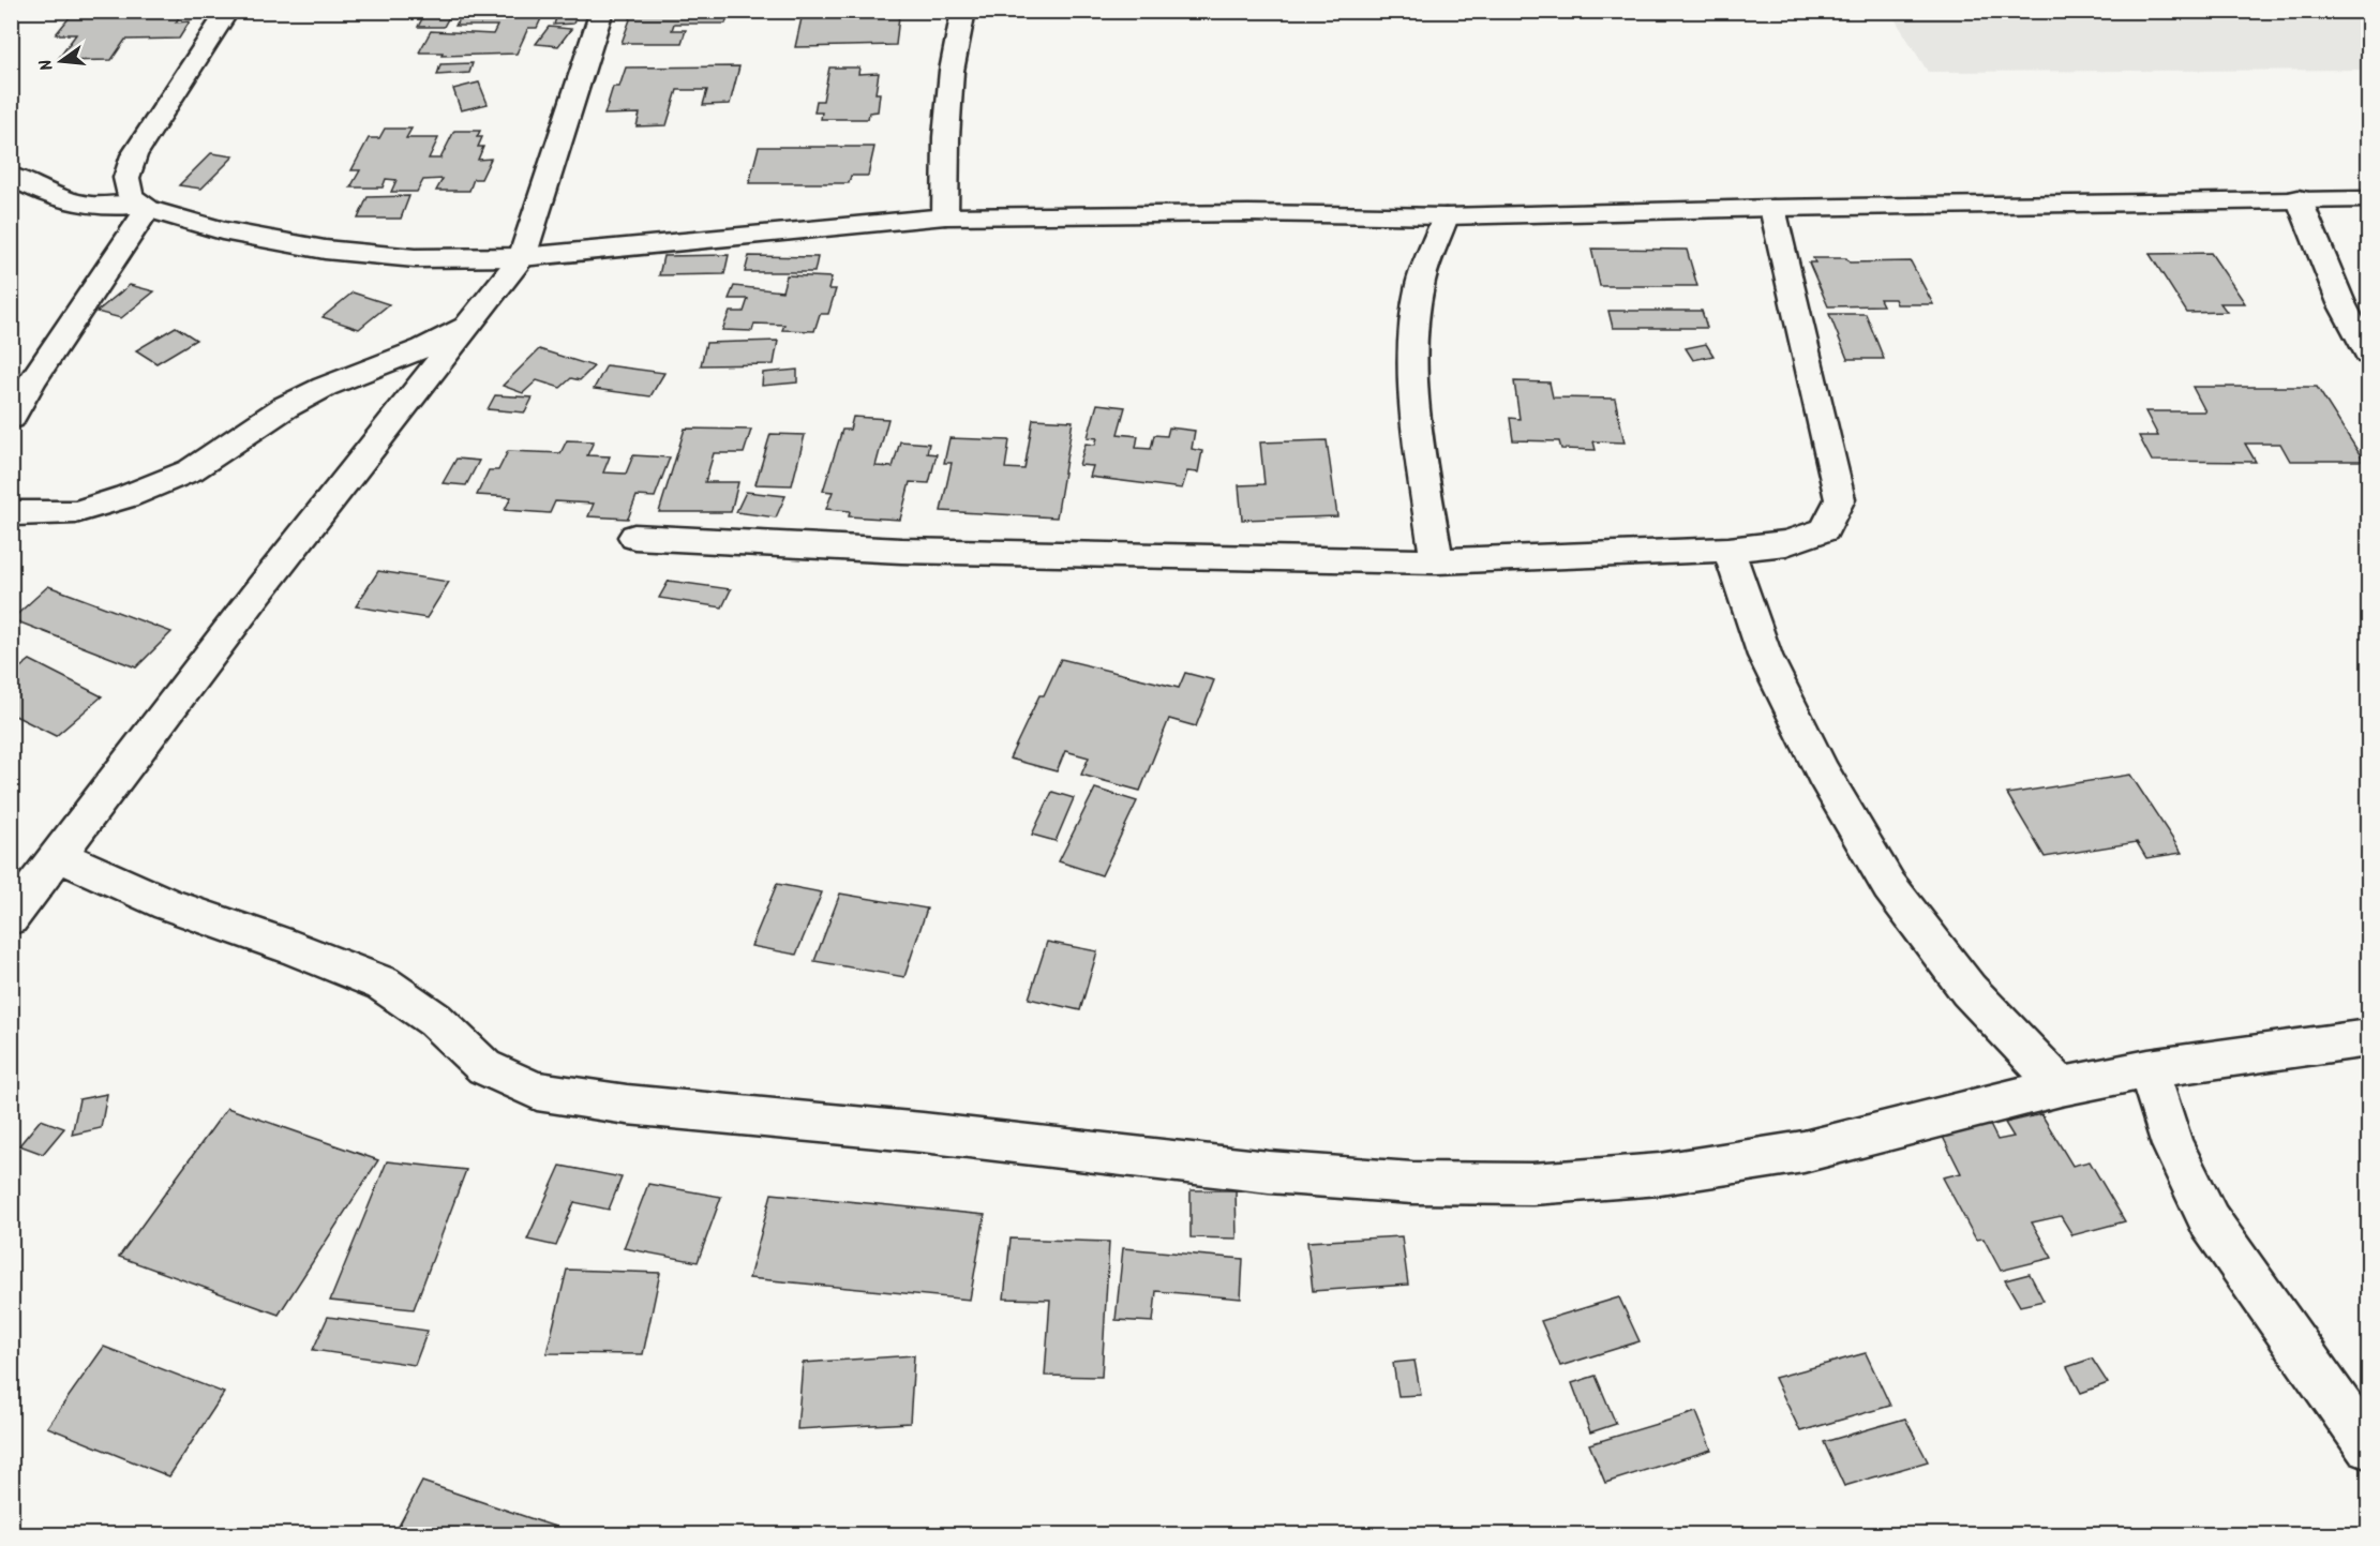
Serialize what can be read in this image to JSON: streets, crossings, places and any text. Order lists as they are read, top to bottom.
{
  "north": "left"
}
